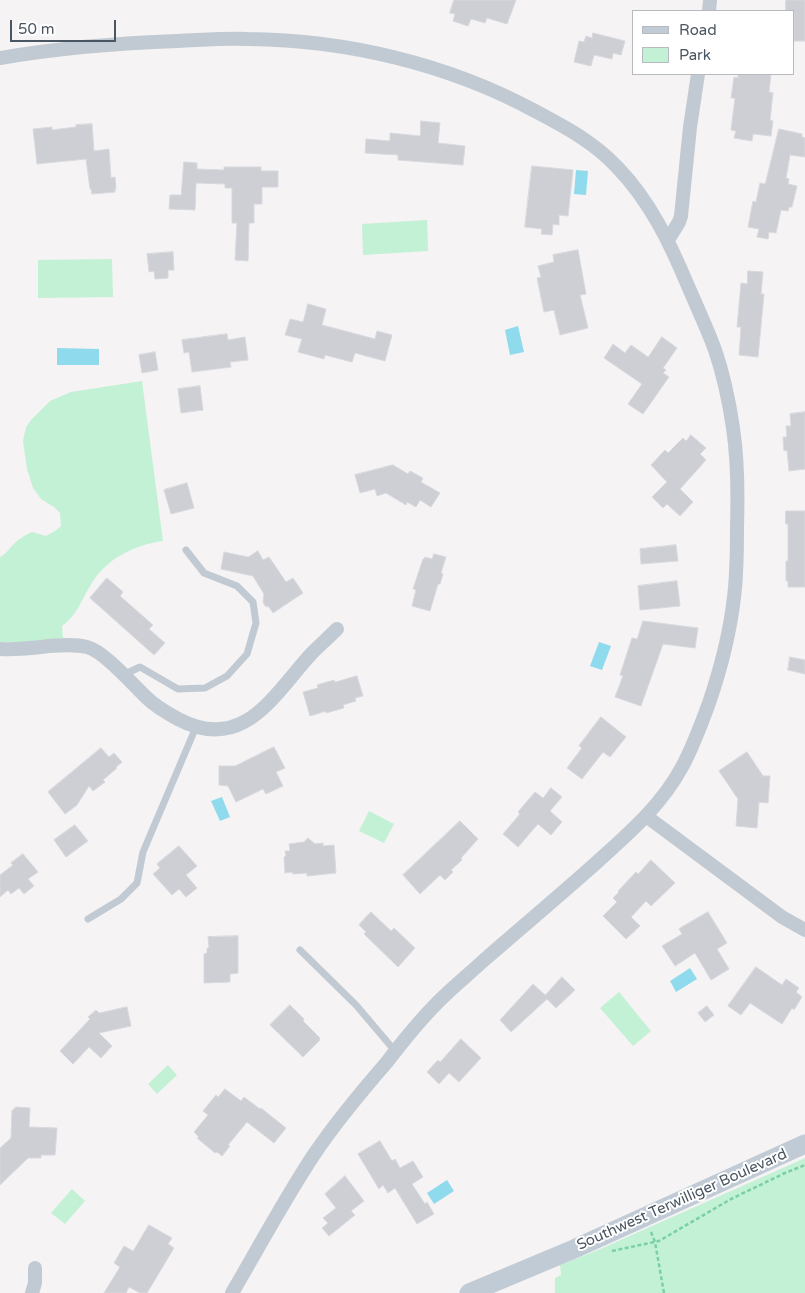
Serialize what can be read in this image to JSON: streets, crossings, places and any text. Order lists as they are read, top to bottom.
{
  "streets": {
    "main road": ["Southwest Terwilliger Boulevard"]
  },
  "legend": ["Road", "Park"],
  "scale_bar": "50 m"
}
